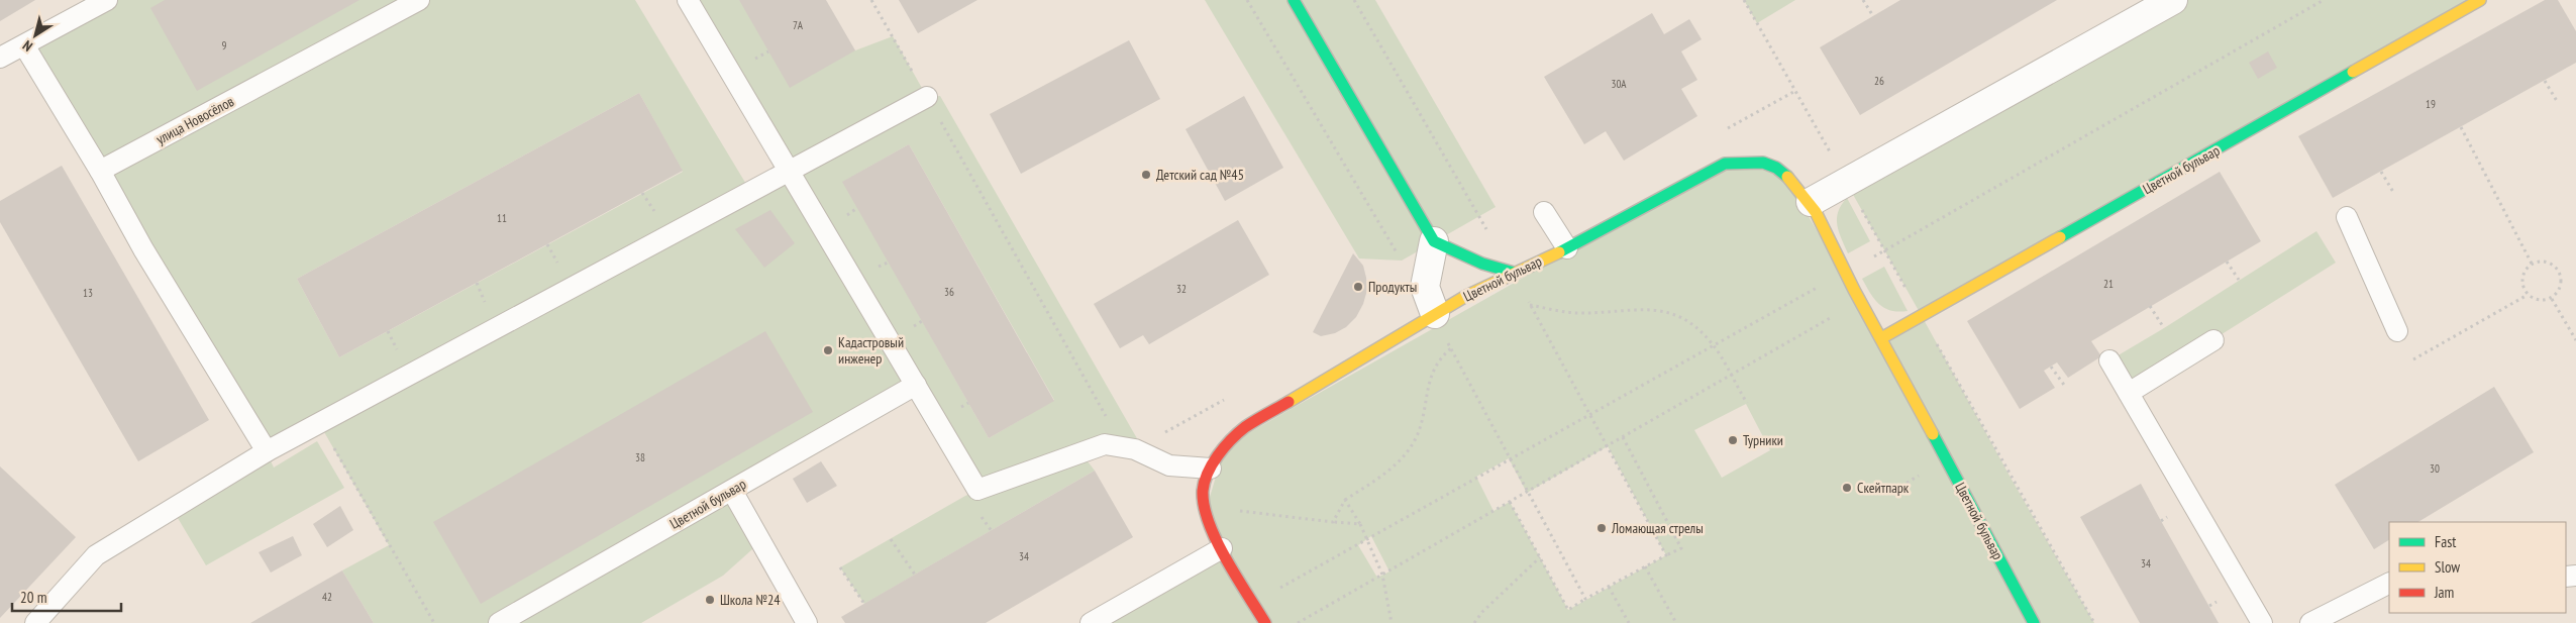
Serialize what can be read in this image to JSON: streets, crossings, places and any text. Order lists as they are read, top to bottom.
{
  "streets": {
    "street": ["Цветной бульвар"],
    "lane": ["улица Новосёлов"]
  },
  "places": [
    "Детский сад №45",
    "Продукты",
    "Кадастровый инженер",
    "Турники",
    "Скейтпарк",
    "Ломающая стрелы",
    "Школа №24"
  ],
  "house_numbers": [
    "7А",
    "9",
    "26",
    "30А",
    "19",
    "11",
    "21",
    "32",
    "36",
    "13",
    "38",
    "30",
    "34",
    "34",
    "42"
  ],
  "legend": ["Fast", "Slow", "Jam"],
  "scale_bar": "20 m",
  "north": "bottom left"
}
